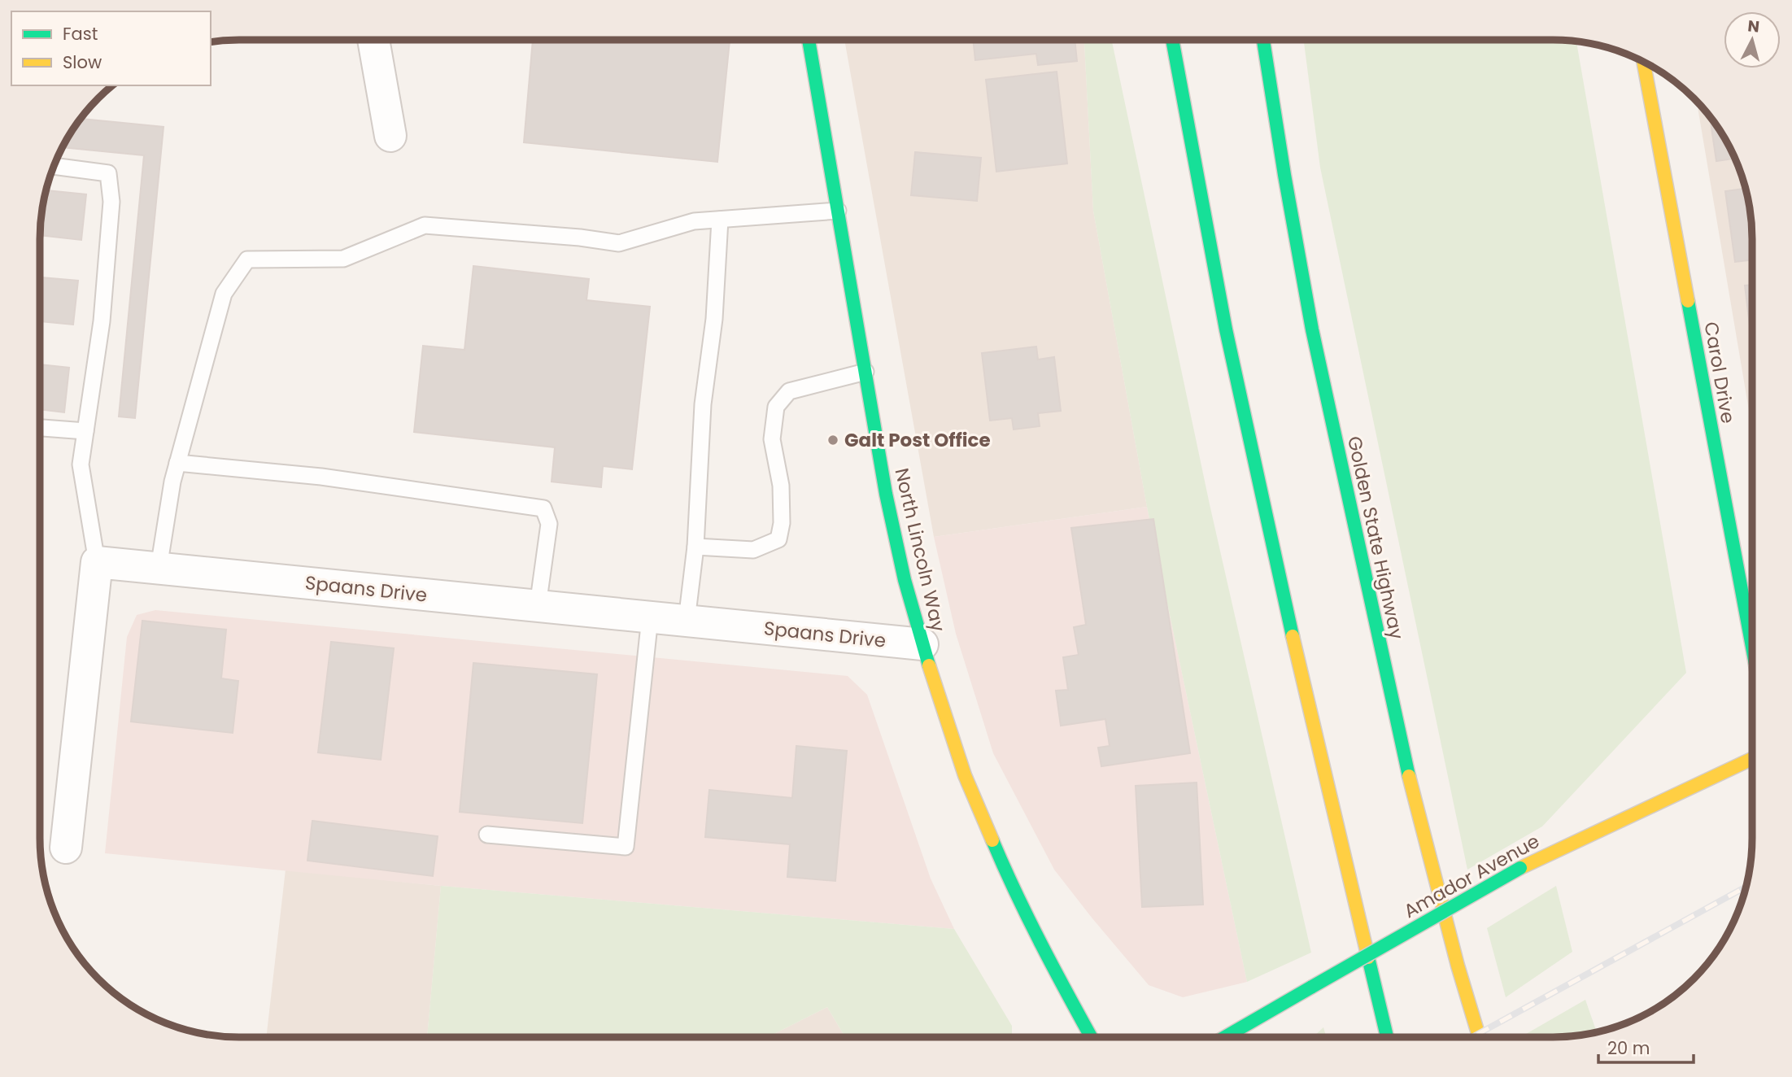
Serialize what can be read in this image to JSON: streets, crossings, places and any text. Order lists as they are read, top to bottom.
{
  "streets": {
    "main road": [
      "Carol Drive",
      "Golden State Highway",
      "North Lincoln Way",
      "Amador Avenue"
    ],
    "street": ["Spaans Drive"]
  },
  "crossings": [
    ["North Lincoln Way", "Spaans Drive"]
  ],
  "places": ["Galt Post Office"],
  "legend": ["Fast", "Slow"],
  "scale_bar": "20 m",
  "north": "top"
}
